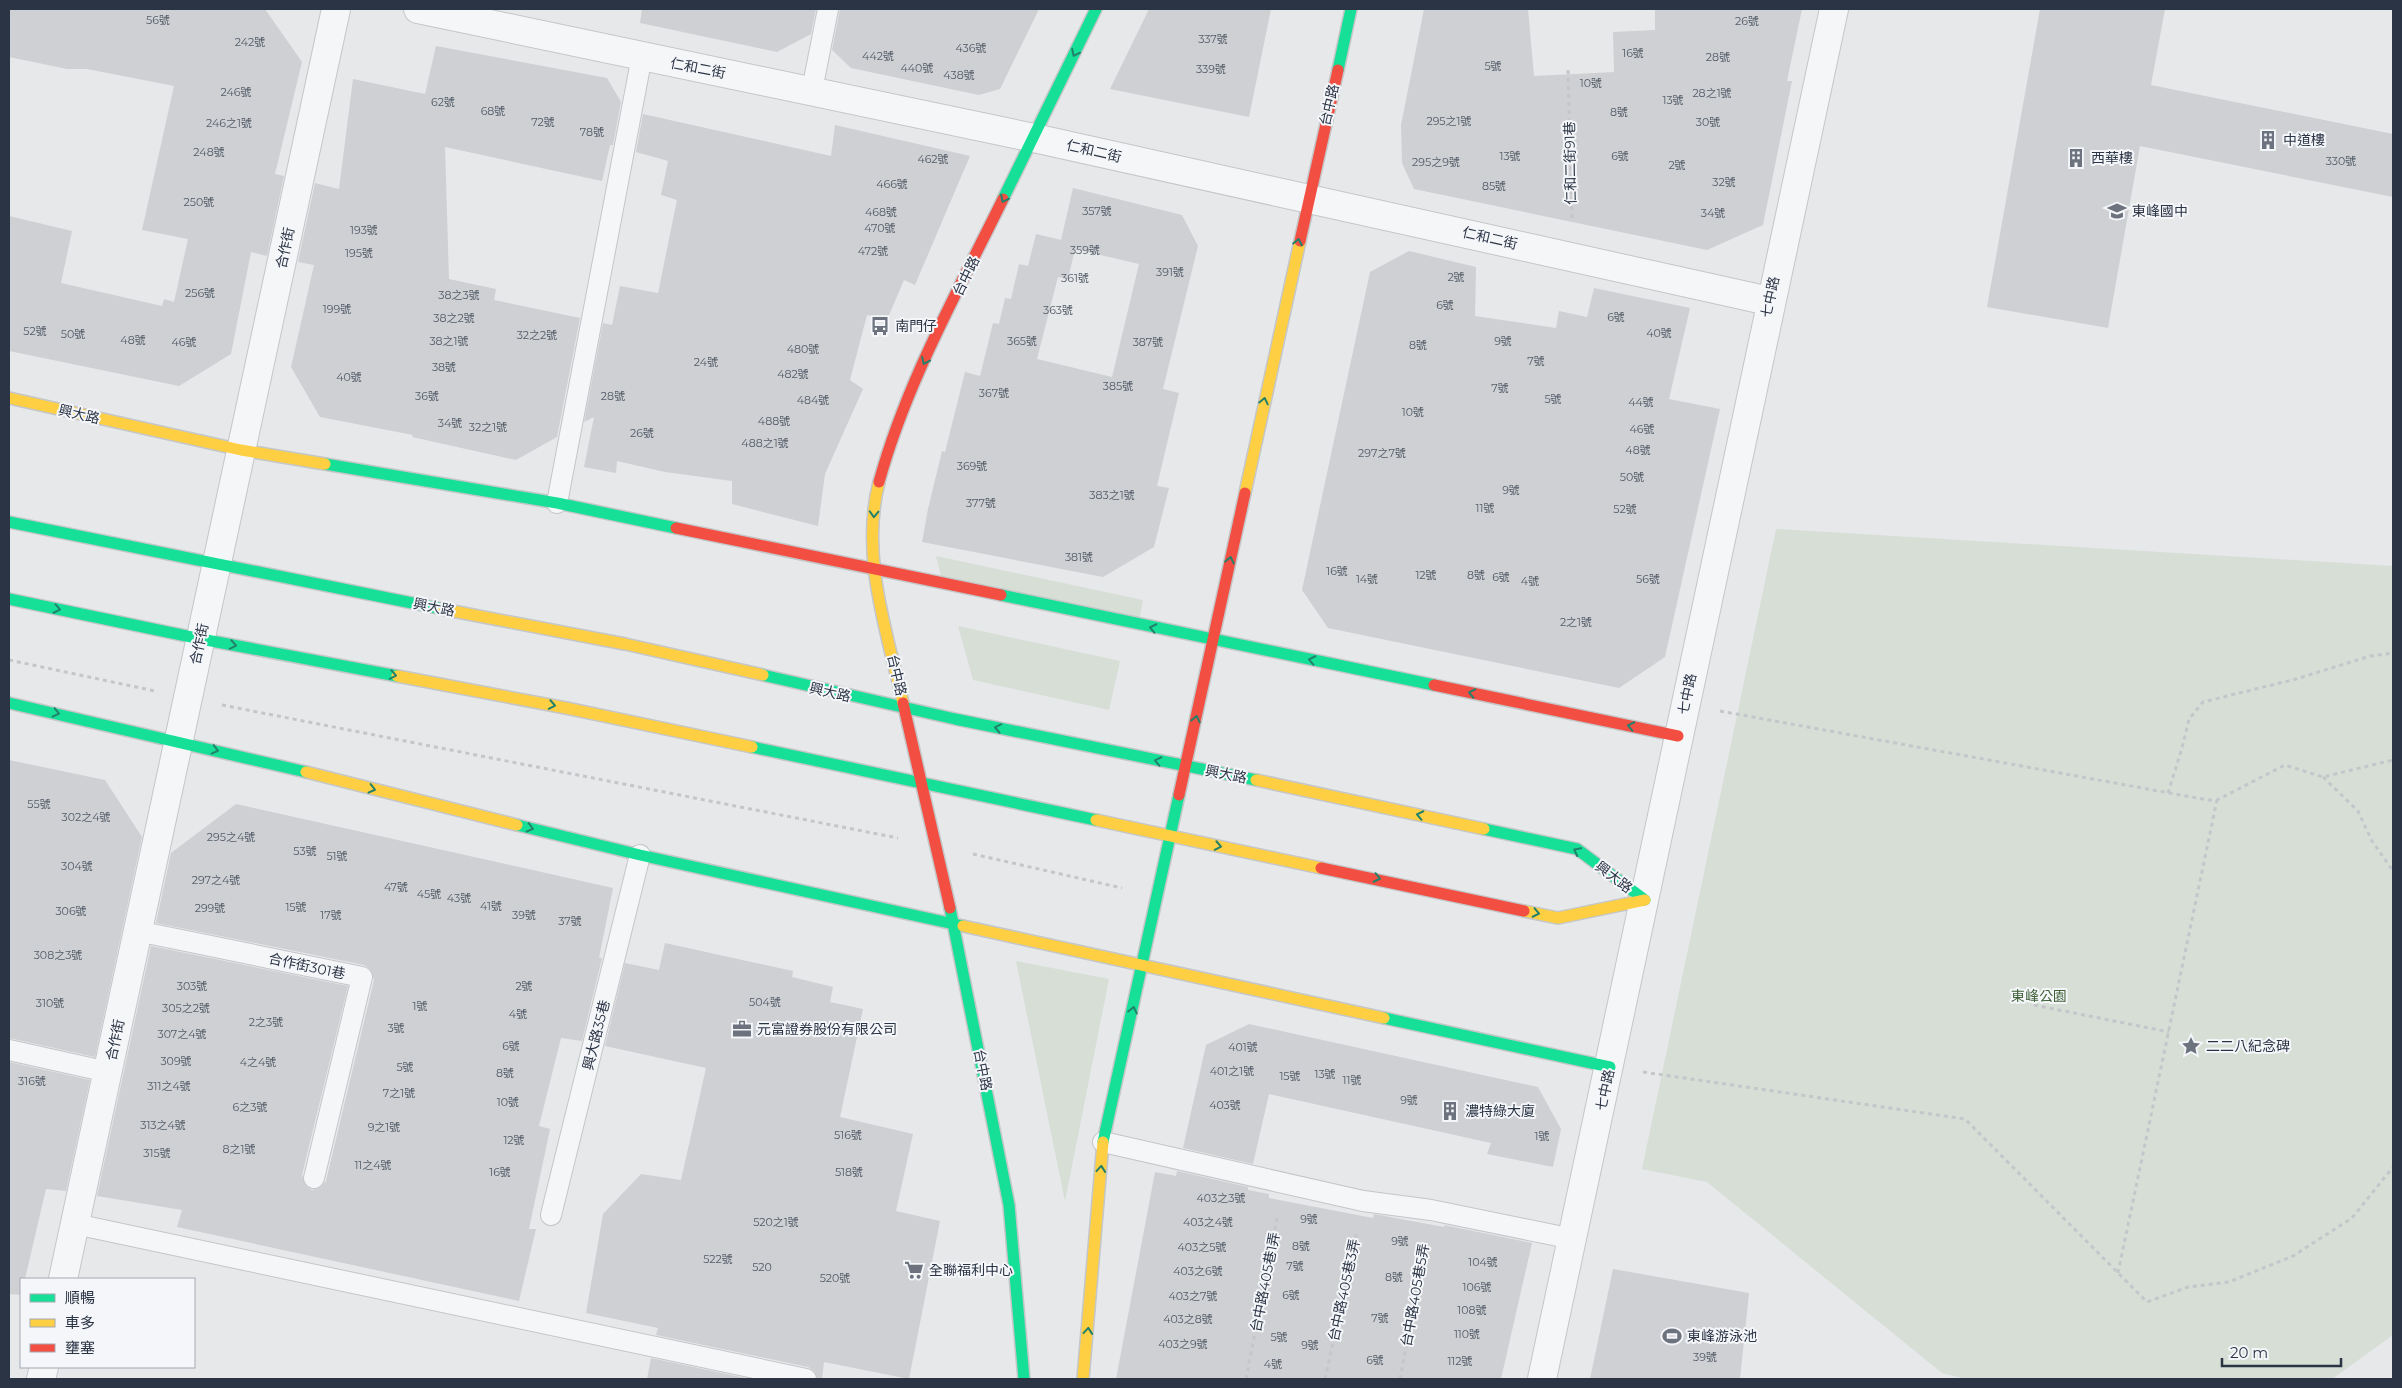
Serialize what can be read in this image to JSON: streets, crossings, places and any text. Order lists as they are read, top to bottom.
{
  "streets": {
    "street": [
      "仁和二街",
      "台中路",
      "合作街",
      "七中路",
      "興大路"
    ],
    "lane": ["合作街301巷", "興大路35巷"],
    "path": [
      "仁和二街91巷",
      "台中路405巷1弄",
      "台中路405巷3弄",
      "台中路405巷5弄"
    ]
  },
  "crossings": [
    ["仁和二街", "台中路"],
    ["仁和二街", "仁和二街91巷"],
    ["仁和二街", "七中路"],
    ["台中路", "興大路"],
    ["合作街", "興大路"],
    ["合作街", "合作街301巷"],
    ["七中路", "興大路"]
  ],
  "parks": ["東峰公園"],
  "places": {
    "building": ["中道樓", "西華樓", "濃特綠大廈"],
    "school or university": ["東峰國中"],
    "bus stop": ["南門仔"],
    "office": ["元富證券股份有限公司"],
    "place": ["二二八紀念碑"],
    "supermarket": ["全聯福利中心"],
    "sports": ["東峰游泳池"]
  },
  "house_numbers": [
    "56號",
    "26號",
    "337號",
    "242號",
    "436號",
    "16號",
    "442號",
    "28號",
    "5號",
    "440號",
    "339號",
    "438號",
    "10號",
    "246號",
    "28之1號",
    "13號",
    "62號",
    "68號",
    "8號",
    "295之1號",
    "72號",
    "30號",
    "246之1號",
    "78號",
    "248號",
    "13號",
    "6號",
    "462號",
    "330號",
    "295之9號",
    "2號",
    "32號",
    "466號",
    "85號",
    "250號",
    "357號",
    "468號",
    "34號",
    "470號",
    "193號",
    "359號",
    "472號",
    "195號",
    "391號",
    "2號",
    "361號",
    "256號",
    "38之3號",
    "6號",
    "199號",
    "363號",
    "6號",
    "38之2號",
    "52號",
    "40號",
    "50號",
    "32之2號",
    "48號",
    "38之1號",
    "365號",
    "9號",
    "46號",
    "387號",
    "8號",
    "480號",
    "7號",
    "24號",
    "38號",
    "482號",
    "40號",
    "385號",
    "7號",
    "367號",
    "36號",
    "28號",
    "5號",
    "484號",
    "44號",
    "10號",
    "488號",
    "34號",
    "32之1號",
    "46號",
    "26號",
    "488之1號",
    "48號",
    "297之7號",
    "369號",
    "50號",
    "9號",
    "383之1號",
    "377號",
    "11號",
    "52號",
    "381號",
    "16號",
    "12號",
    "8號",
    "6號",
    "14號",
    "56號",
    "4號",
    "2之1號",
    "55號",
    "302之4號",
    "295之4號",
    "53號",
    "51號",
    "304號",
    "297之4號",
    "47號",
    "45號",
    "43號",
    "41號",
    "15號",
    "299號",
    "306號",
    "17號",
    "39號",
    "37號",
    "308之3號",
    "303號",
    "2號",
    "504號",
    "310號",
    "1號",
    "305之2號",
    "4號",
    "2之3號",
    "3號",
    "307之4號",
    "6號",
    "401號",
    "309號",
    "4之4號",
    "5號",
    "401之1號",
    "8號",
    "13號",
    "15號",
    "11號",
    "316號",
    "311之4號",
    "7之1號",
    "9號",
    "10號",
    "403號",
    "6之3號",
    "313之4號",
    "9之1號",
    "516號",
    "1號",
    "12號",
    "8之1號",
    "315號",
    "11之4號",
    "16號",
    "518號",
    "403之3號",
    "9號",
    "520之1號",
    "403之4號",
    "9號",
    "8號",
    "403之5號",
    "522號",
    "104號",
    "7號",
    "520",
    "403之6號",
    "8號",
    "520號",
    "106號",
    "6號",
    "403之7號",
    "108號",
    "7號",
    "403之8號",
    "110號",
    "5號",
    "403之9號",
    "9號",
    "39號",
    "6號",
    "112號",
    "4號"
  ],
  "legend": ["順暢", "車多", "壅塞"],
  "scale_bar": "20 m"
}
